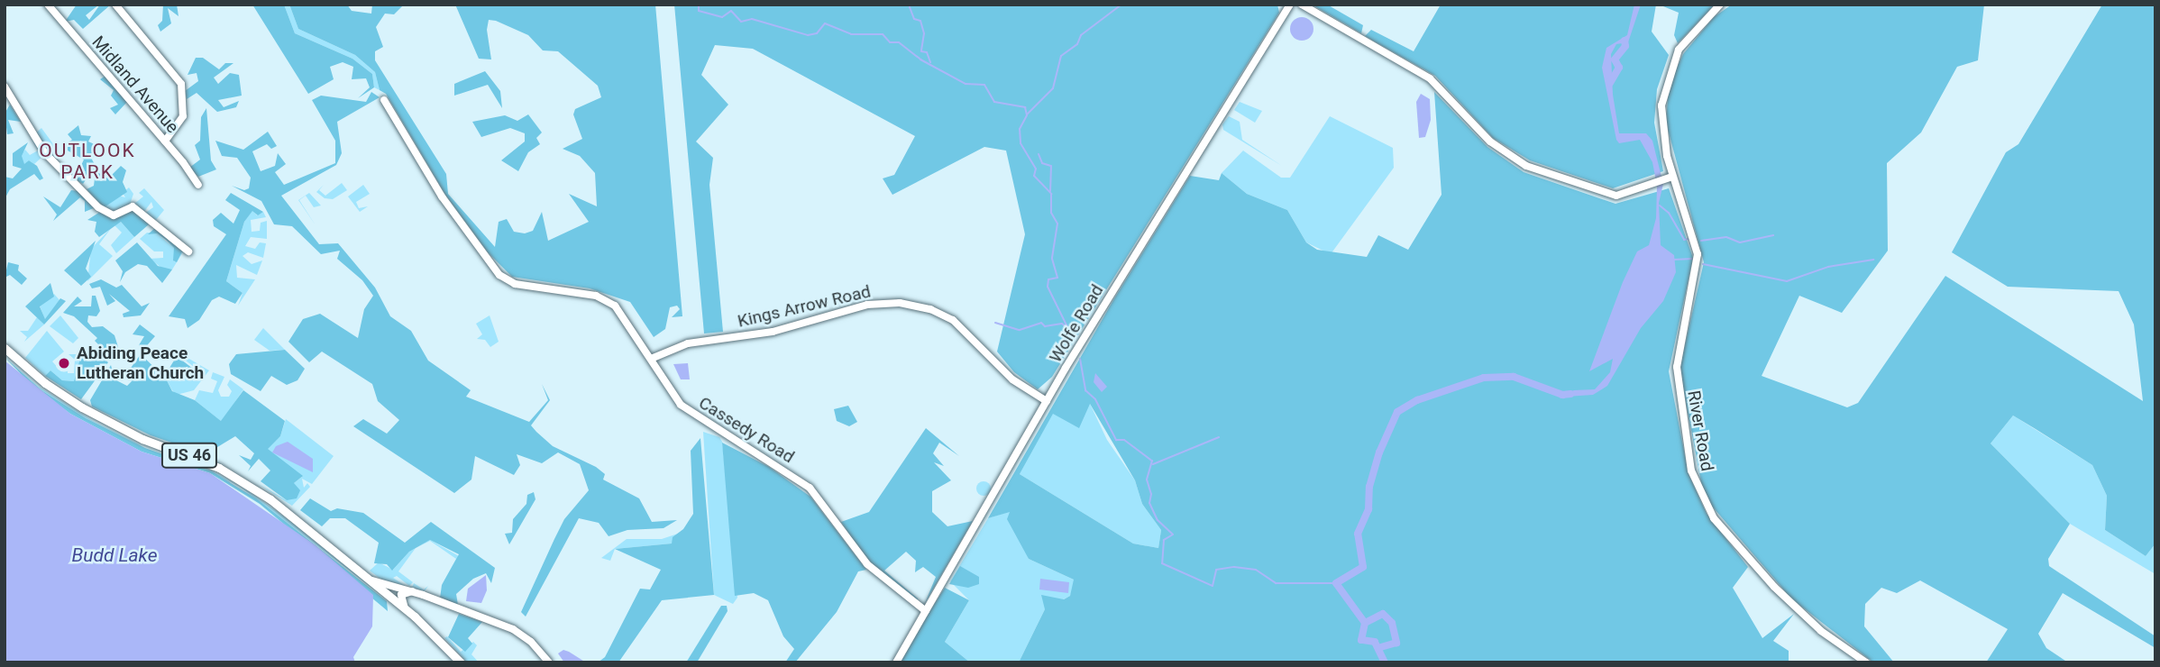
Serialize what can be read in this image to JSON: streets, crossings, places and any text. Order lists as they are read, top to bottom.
{
  "streets": {
    "main road": ["US 46"],
    "street": [
      "Midland Avenue",
      "Kings Arrow Road",
      "Wolfe Road",
      "Cassedy Road",
      "River Road"
    ]
  },
  "crossings": [
    ["Kings Arrow Road", "Wolfe Road"],
    ["Kings Arrow Road", "Cassedy Road"],
    ["Wolfe Road", "Cassedy Road"]
  ],
  "districts": ["OUTLOOK PARK"],
  "water": ["Budd Lake"],
  "places": ["Abiding Peace Lutheran Church"]
}
